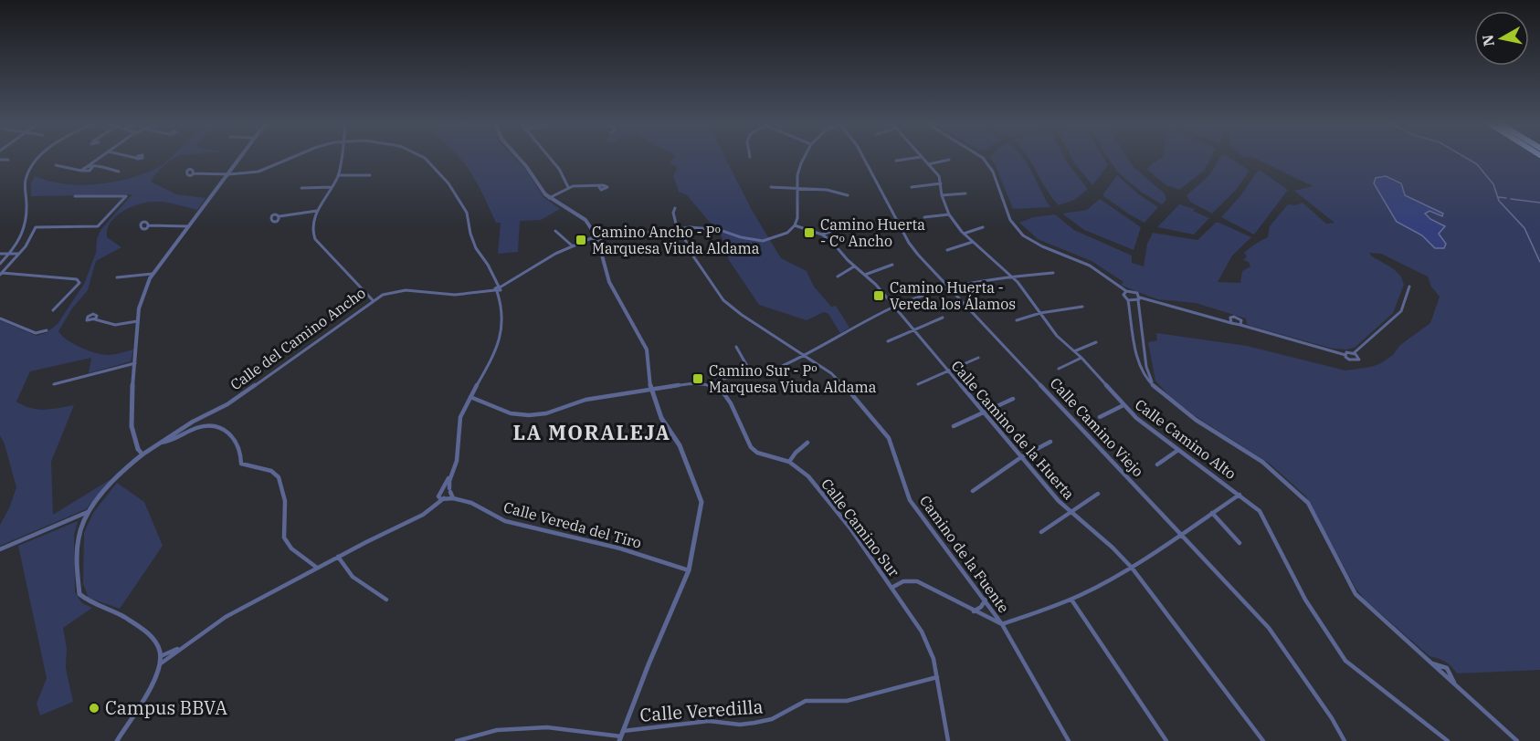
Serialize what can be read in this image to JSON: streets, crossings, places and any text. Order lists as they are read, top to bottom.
{
  "streets": {
    "street": [
      "Calle del Camino Ancho",
      "Calle Camino Viejo",
      "Calle Camino de la Huerta",
      "Calle Camino Alto",
      "Calle Vereda del Tiro",
      "Calle Camino Sur",
      "Camino de la Fuente",
      "Calle Veredilla"
    ]
  },
  "crossings": [
    ["Calle Camino Sur", "Calle Veredilla"]
  ],
  "districts": ["LA MORALEJA"],
  "places": {
    "transit": [
      "Camino Huerta - Cº Ancho",
      "Camino Ancho - Pº Marquesa Viuda Aldama",
      "Camino Huerta - Vereda los Álamos",
      "Camino Sur - Pº Marquesa Viuda Aldama"
    ],
    "other": ["Campus BBVA"]
  },
  "north": "left"
}
